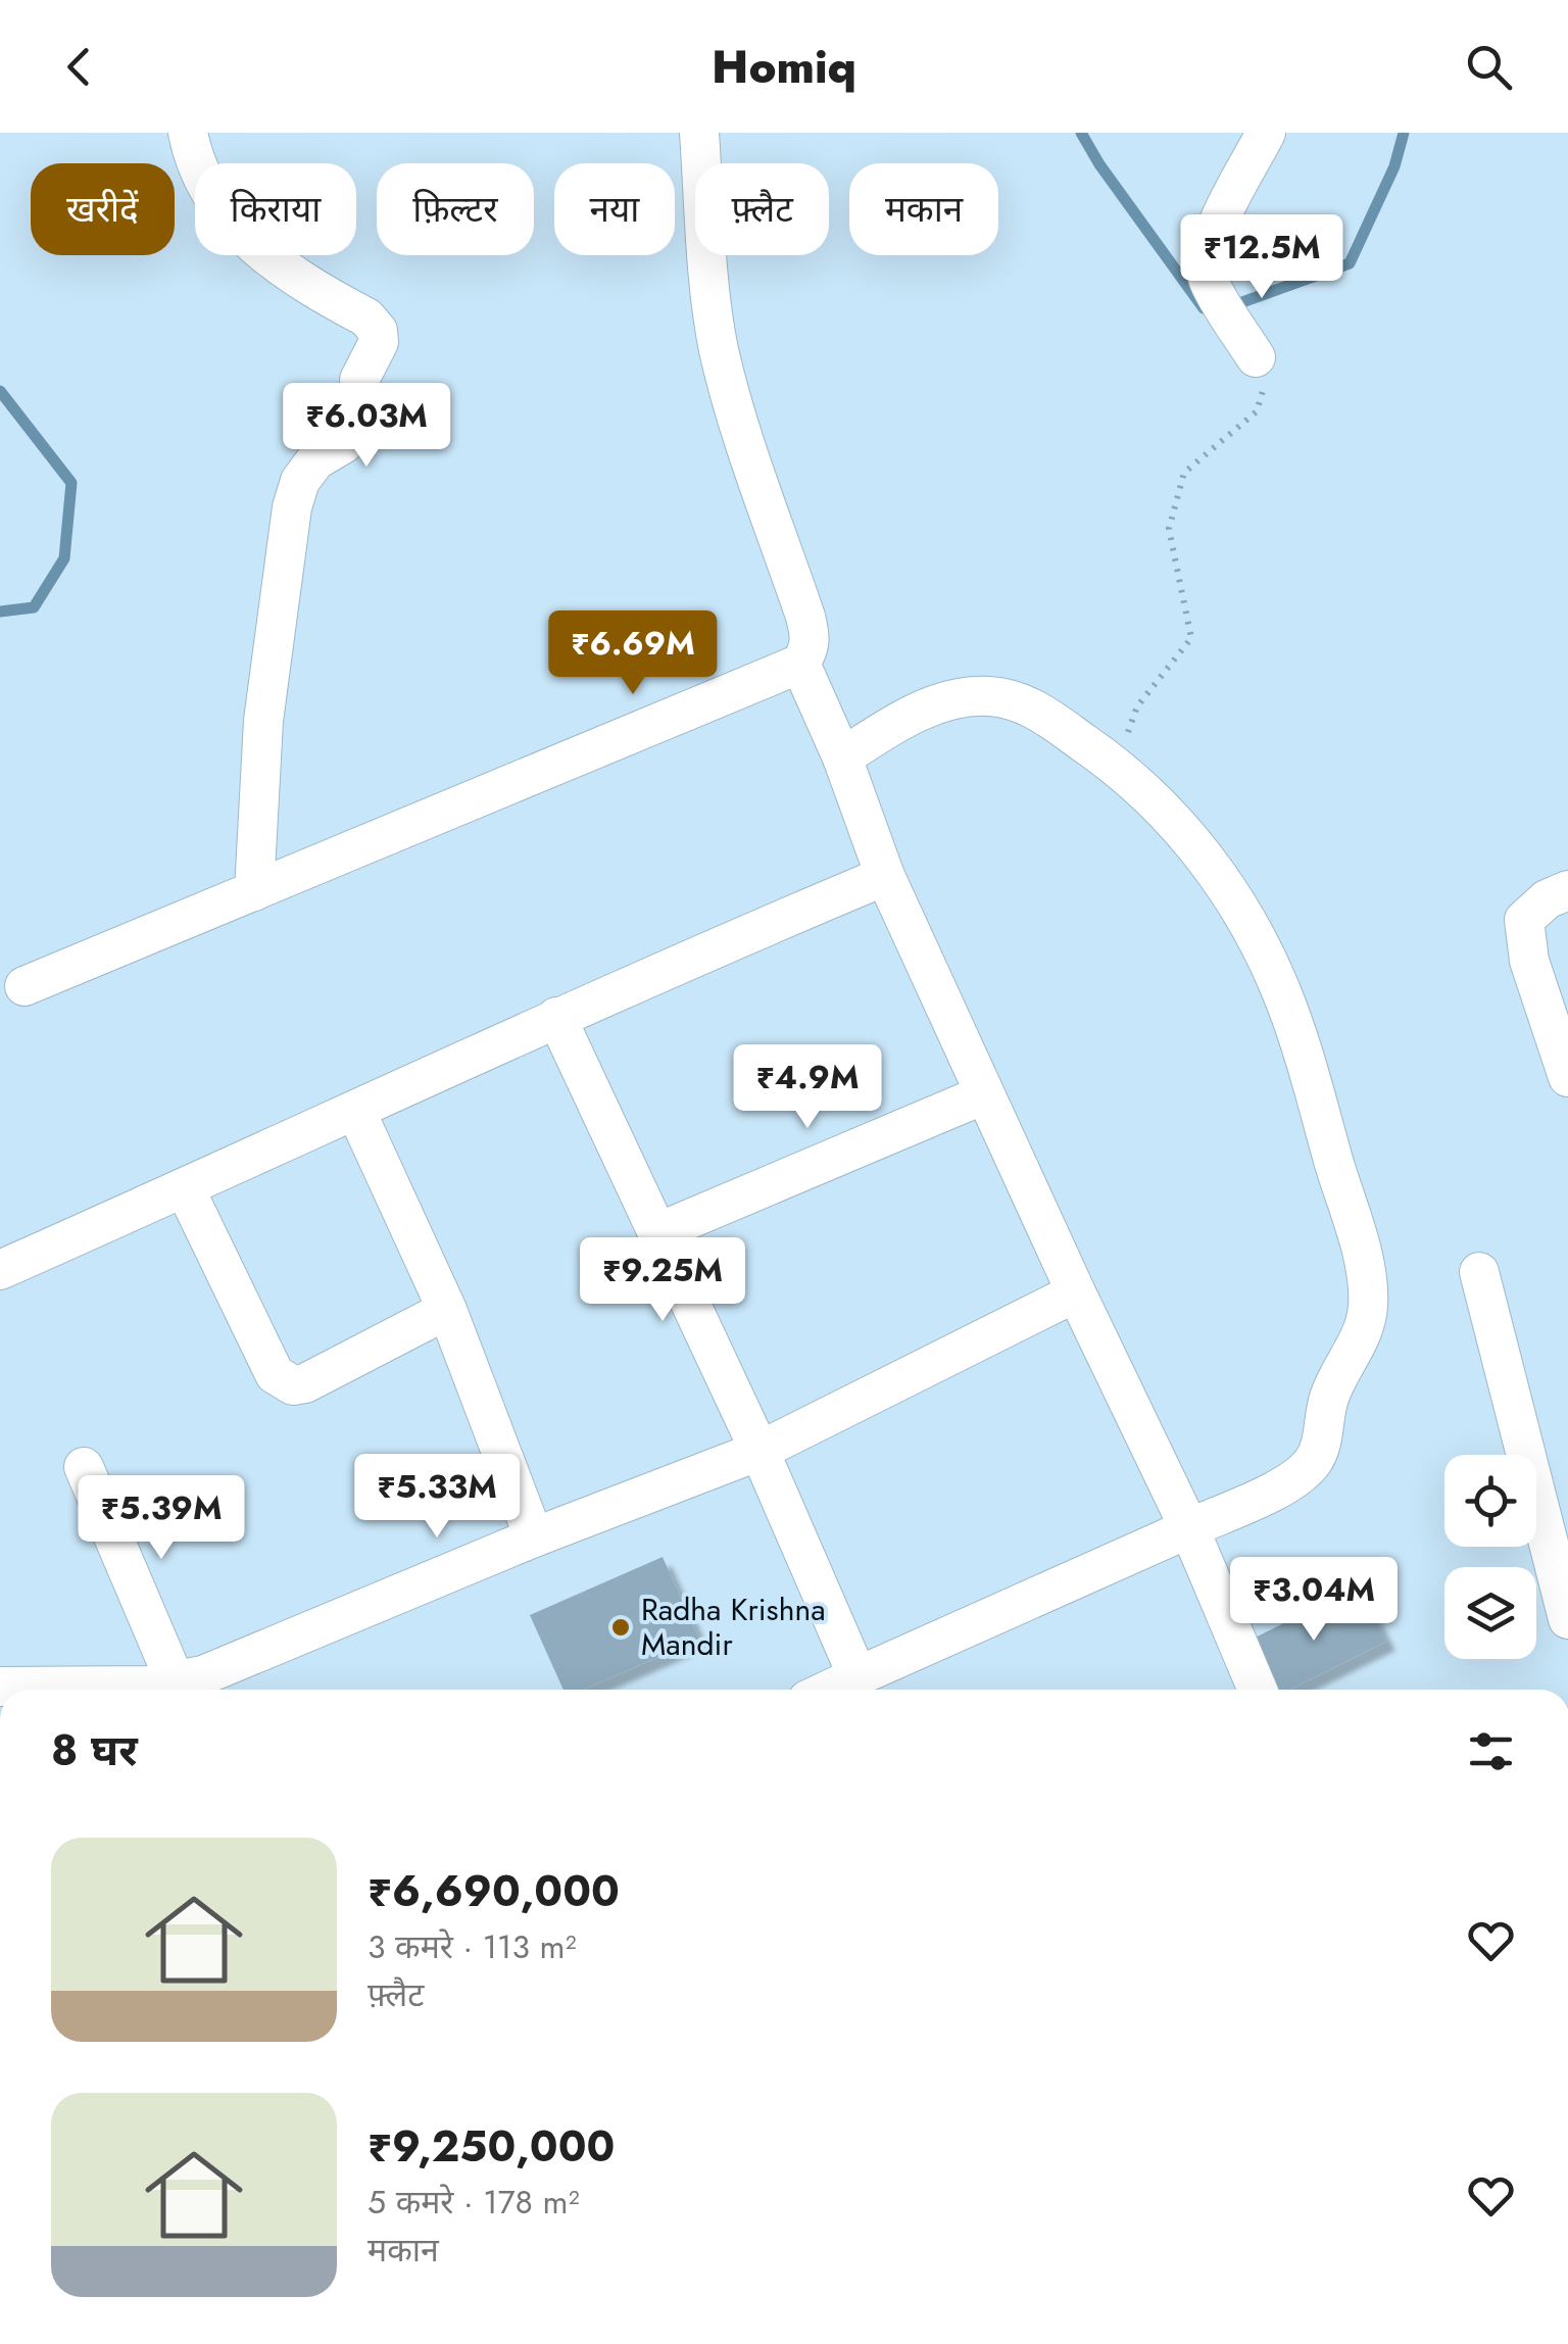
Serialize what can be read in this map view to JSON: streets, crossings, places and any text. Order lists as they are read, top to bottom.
{
  "places": ["Radha Krishna Mandir"],
  "page": {
    "header": "Homiq",
    "chip": [
      "खरीदें",
      "किराया",
      "फ़िल्टर",
      "नया",
      "फ़्लैट",
      "मकान"
    ],
    "price": [
      "₹12.5M",
      "₹6.03M",
      "₹6.69M",
      "₹4.9M",
      "₹9.25M",
      "₹5.33M",
      "₹5.39M",
      "₹3.04M"
    ],
    "heading": "8 घर",
    "list": [
      {
        "name": "₹6,690,000",
        "note": "3 कमरे · 113 m² · फ़्लैट"
      },
      {
        "name": "₹9,250,000",
        "note": "5 कमरे · 178 m² · मकान"
      }
    ]
  }
}
